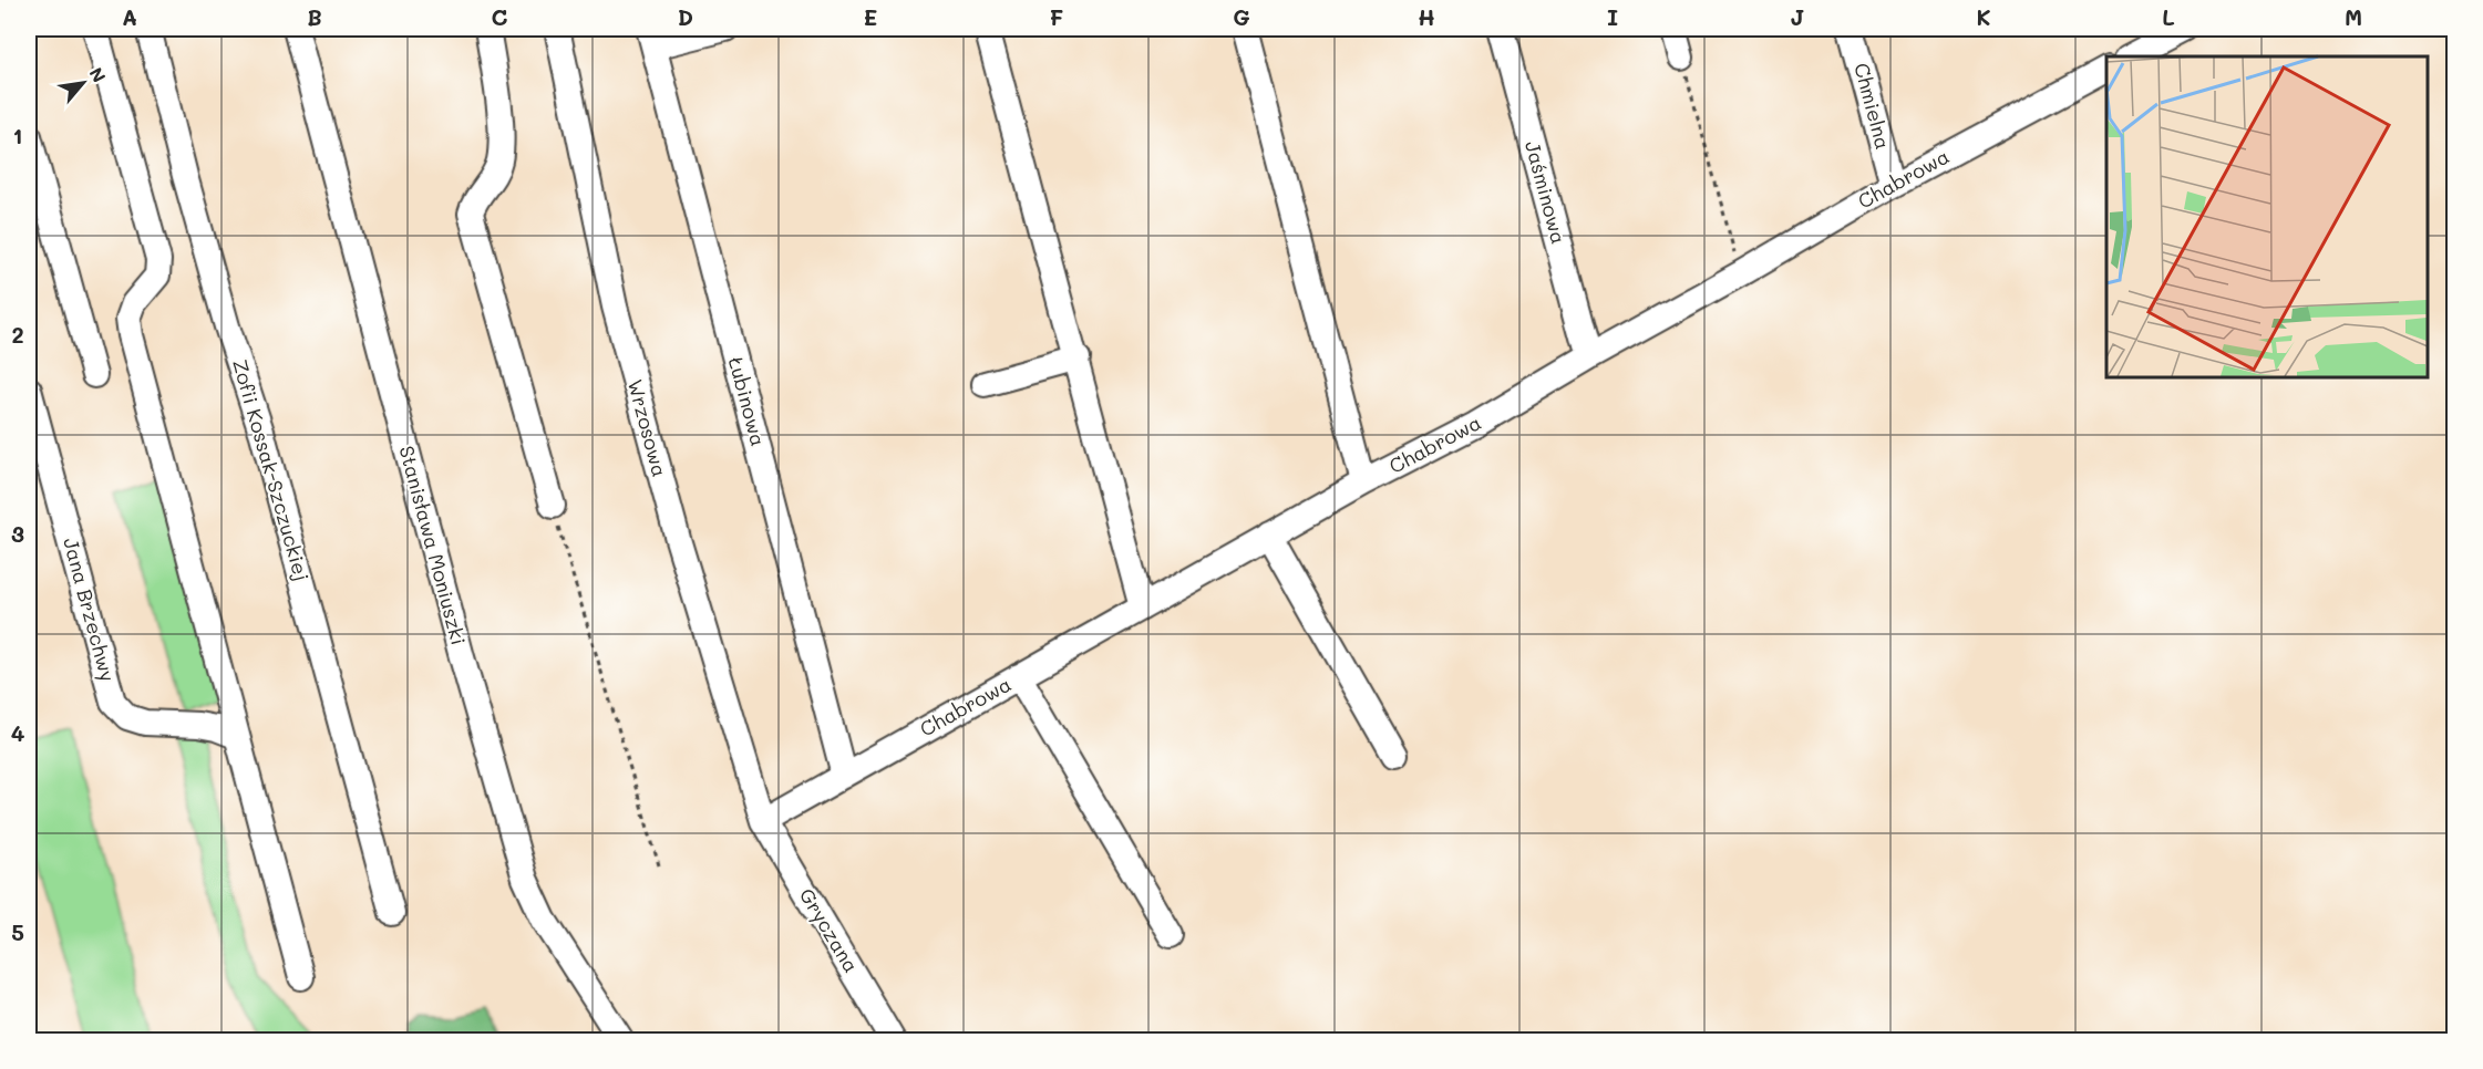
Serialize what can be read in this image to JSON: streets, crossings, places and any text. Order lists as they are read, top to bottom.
{
  "streets": {
    "street": [
      "Chmielna",
      "Chabrowa",
      "Jaśminowa",
      "Łubinowa",
      "Wrzosowa",
      "Zofii Kossak-Szczuckiej",
      "Stanisława Moniuszki",
      "Jana Brzechwy",
      "Gryczana"
    ]
  },
  "crossings": [
    ["Chmielna", "Chabrowa"],
    ["Chabrowa", "Jaśminowa"],
    ["Chabrowa", "Łubinowa"],
    ["Chabrowa", "Wrzosowa"],
    ["Chabrowa", "Gryczana"],
    ["Wrzosowa", "Gryczana"]
  ],
  "north": "top right",
  "grid": {
    "columns": [
      "A",
      "B",
      "C",
      "D",
      "E",
      "F",
      "G",
      "H",
      "I",
      "J",
      "K",
      "L",
      "M"
    ],
    "rows": [
      "1",
      "2",
      "3",
      "4",
      "5"
    ]
  }
}
